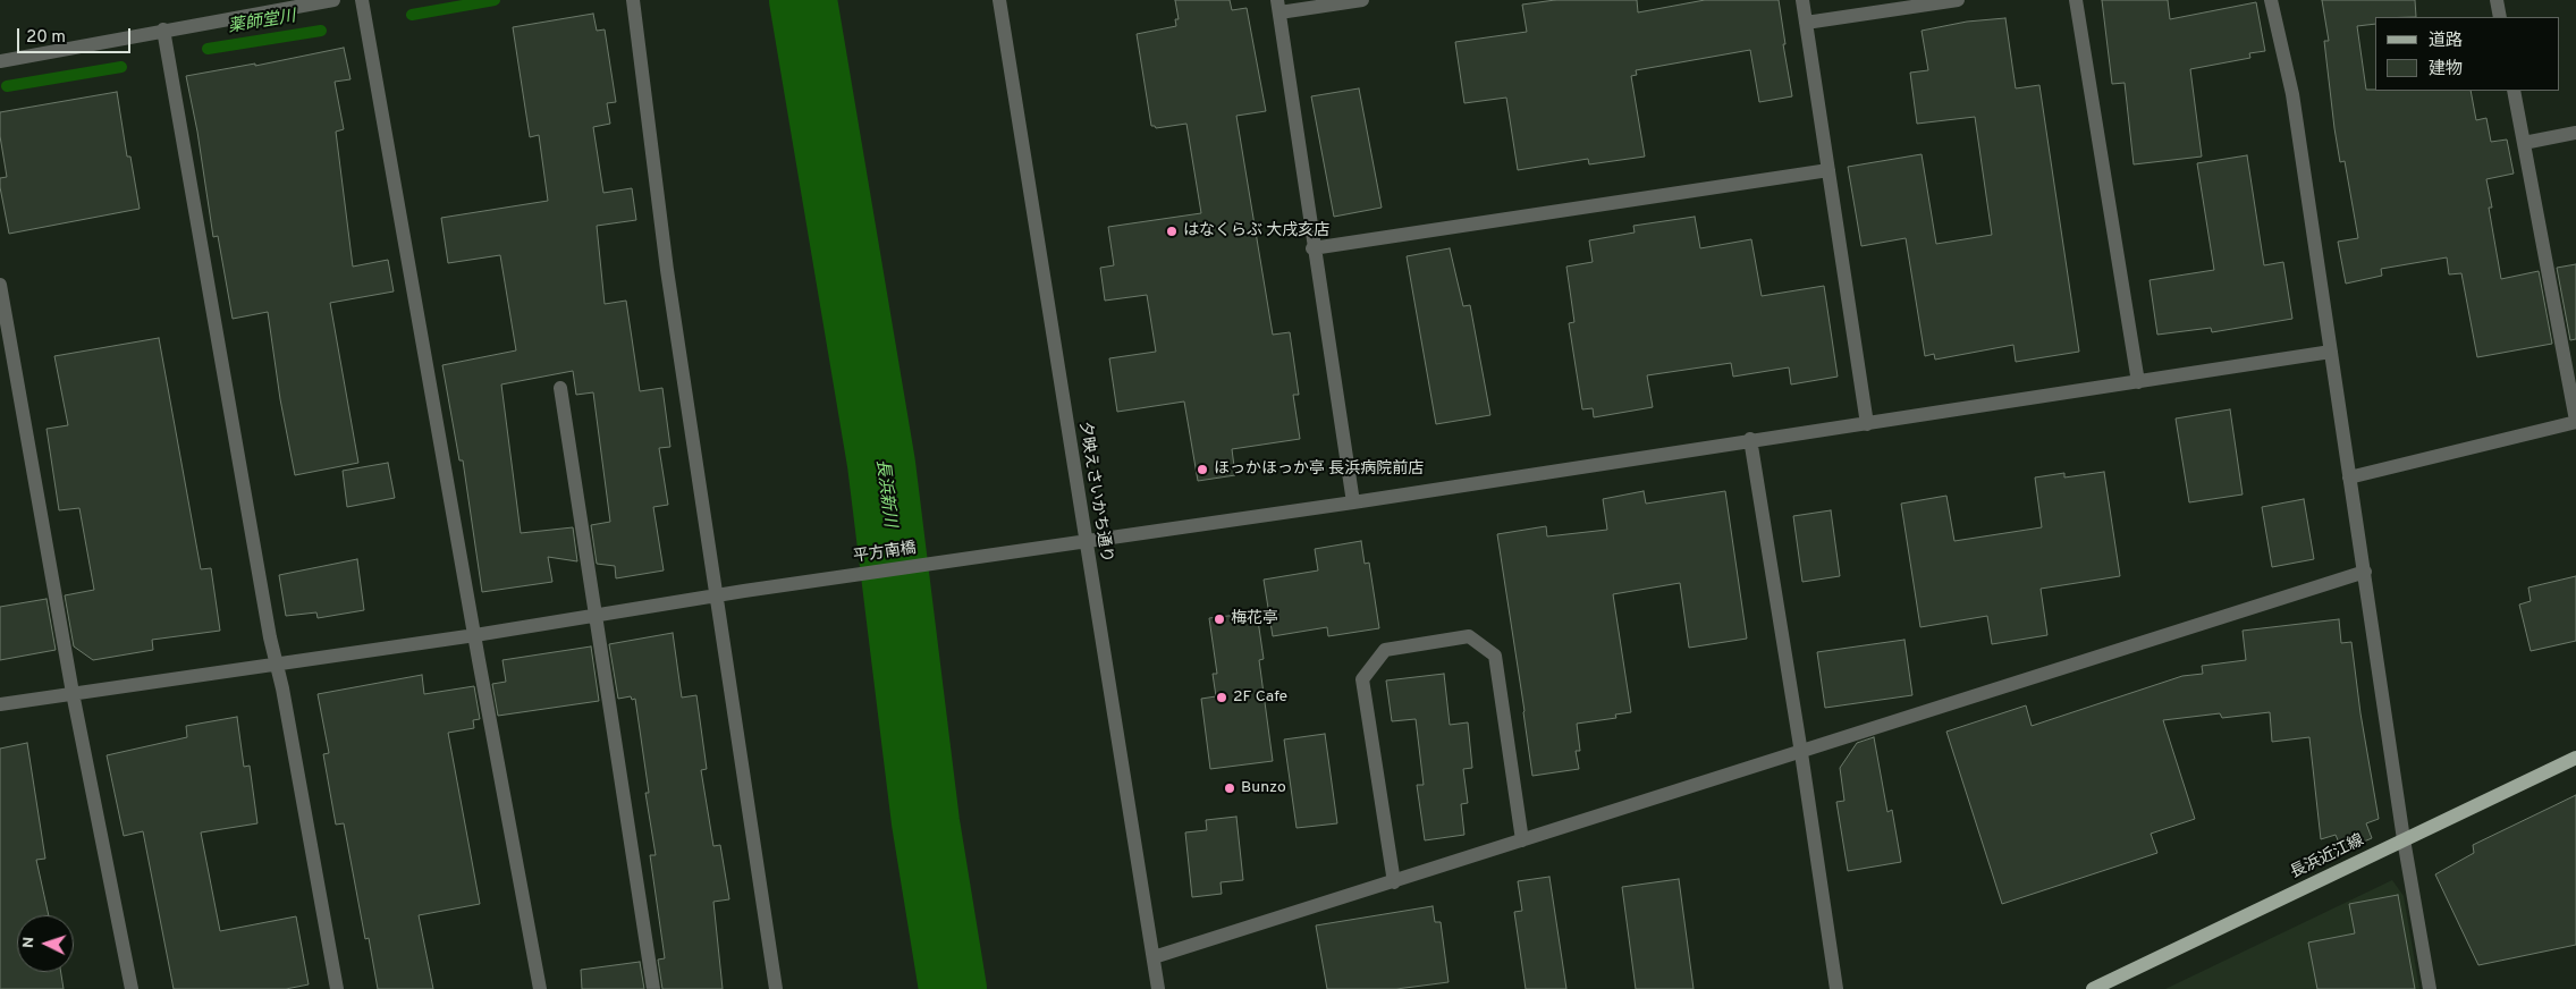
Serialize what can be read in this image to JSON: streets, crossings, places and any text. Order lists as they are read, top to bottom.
{
  "streets": {
    "main road": ["長浜近江線"],
    "street": ["夕映えさいかち通り", "平方南橋"]
  },
  "crossings": [
    ["夕映えさいかち通り", "平方南橋"]
  ],
  "water": ["薬師堂川", "長浜新川"],
  "places": [
    "はなくらぶ 大戌亥店",
    "ほっかほっか亭 長浜病院前店",
    "梅花亭",
    "2F Cafe",
    "Bunzo"
  ],
  "legend": ["道路", "建物"],
  "scale_bar": "20 m",
  "north": "left"
}
